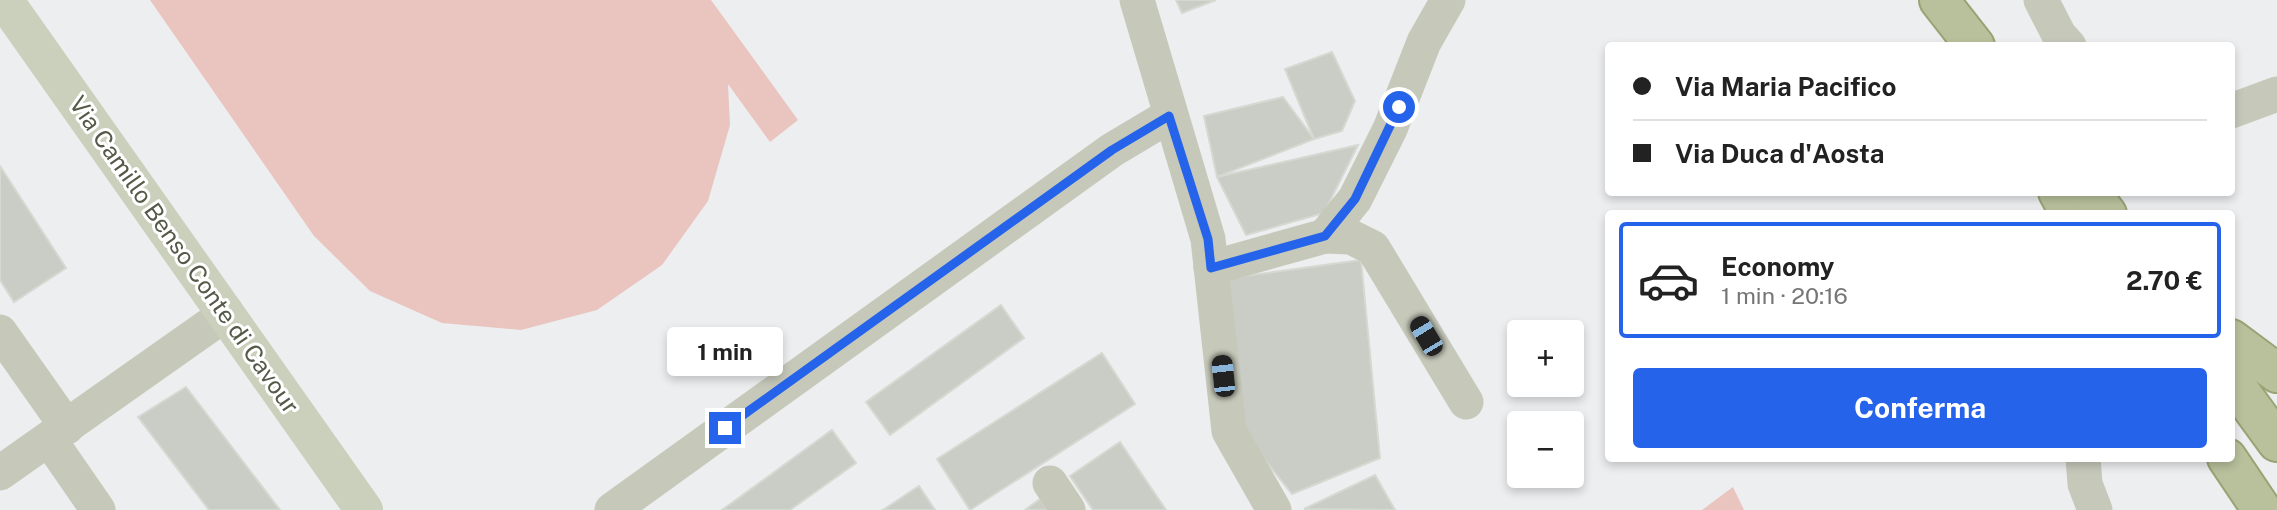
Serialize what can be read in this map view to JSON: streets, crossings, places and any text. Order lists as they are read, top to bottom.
{
  "streets": {
    "main road": ["Via Camillo Benso Conte di Cavour"]
  },
  "page": {
    "banner": ["Via Maria Pacifico", "Via Duca d'Aosta"],
    "list": [
      {
        "name": "Economy",
        "note": "1 min · 20:16",
        "value": "2.70 €"
      }
    ],
    "map_buttons": ["+", "−"],
    "bubble": "1 min",
    "buttons": "Conferma"
  }
}
